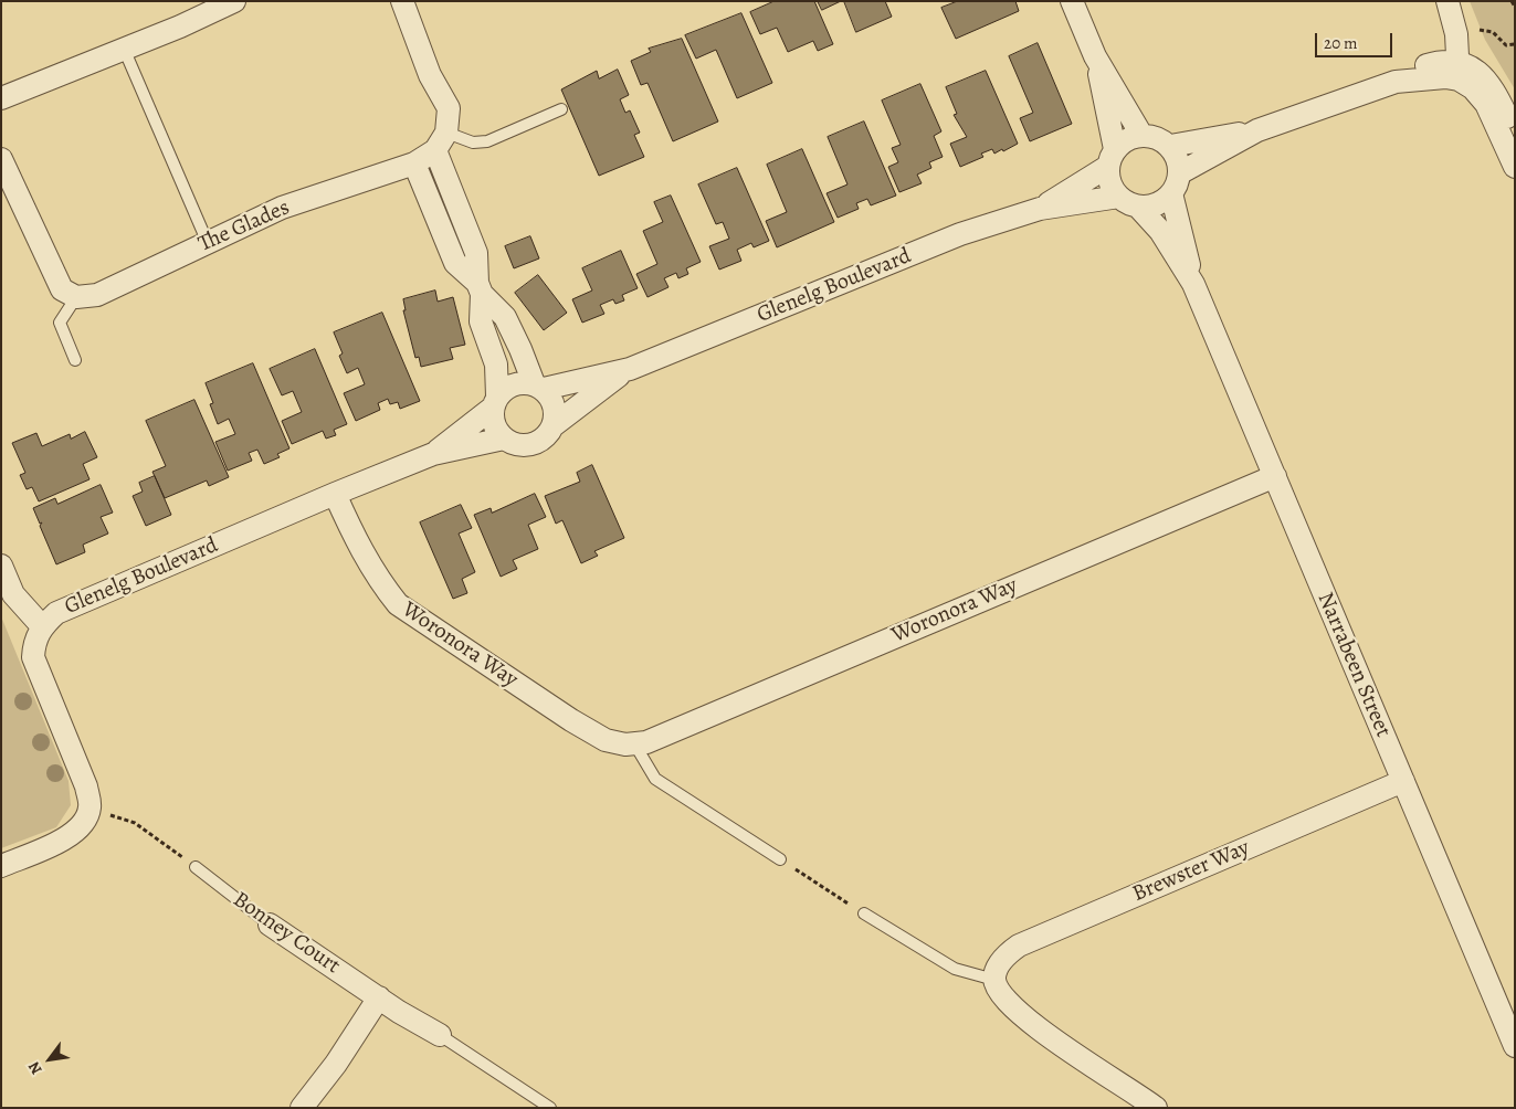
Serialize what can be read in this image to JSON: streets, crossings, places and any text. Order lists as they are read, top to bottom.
{
  "streets": {
    "street": [
      "The Glades",
      "Glenelg Boulevard",
      "Woronora Way",
      "Narrabeen Street",
      "Brewster Way",
      "Bonney Court"
    ]
  },
  "crossings": [
    ["Glenelg Boulevard", "Woronora Way"],
    ["Glenelg Boulevard", "Narrabeen Street"],
    ["Woronora Way", "Narrabeen Street"],
    ["Narrabeen Street", "Brewster Way"]
  ],
  "scale_bar": "20 m",
  "north": "bottom left"
}
